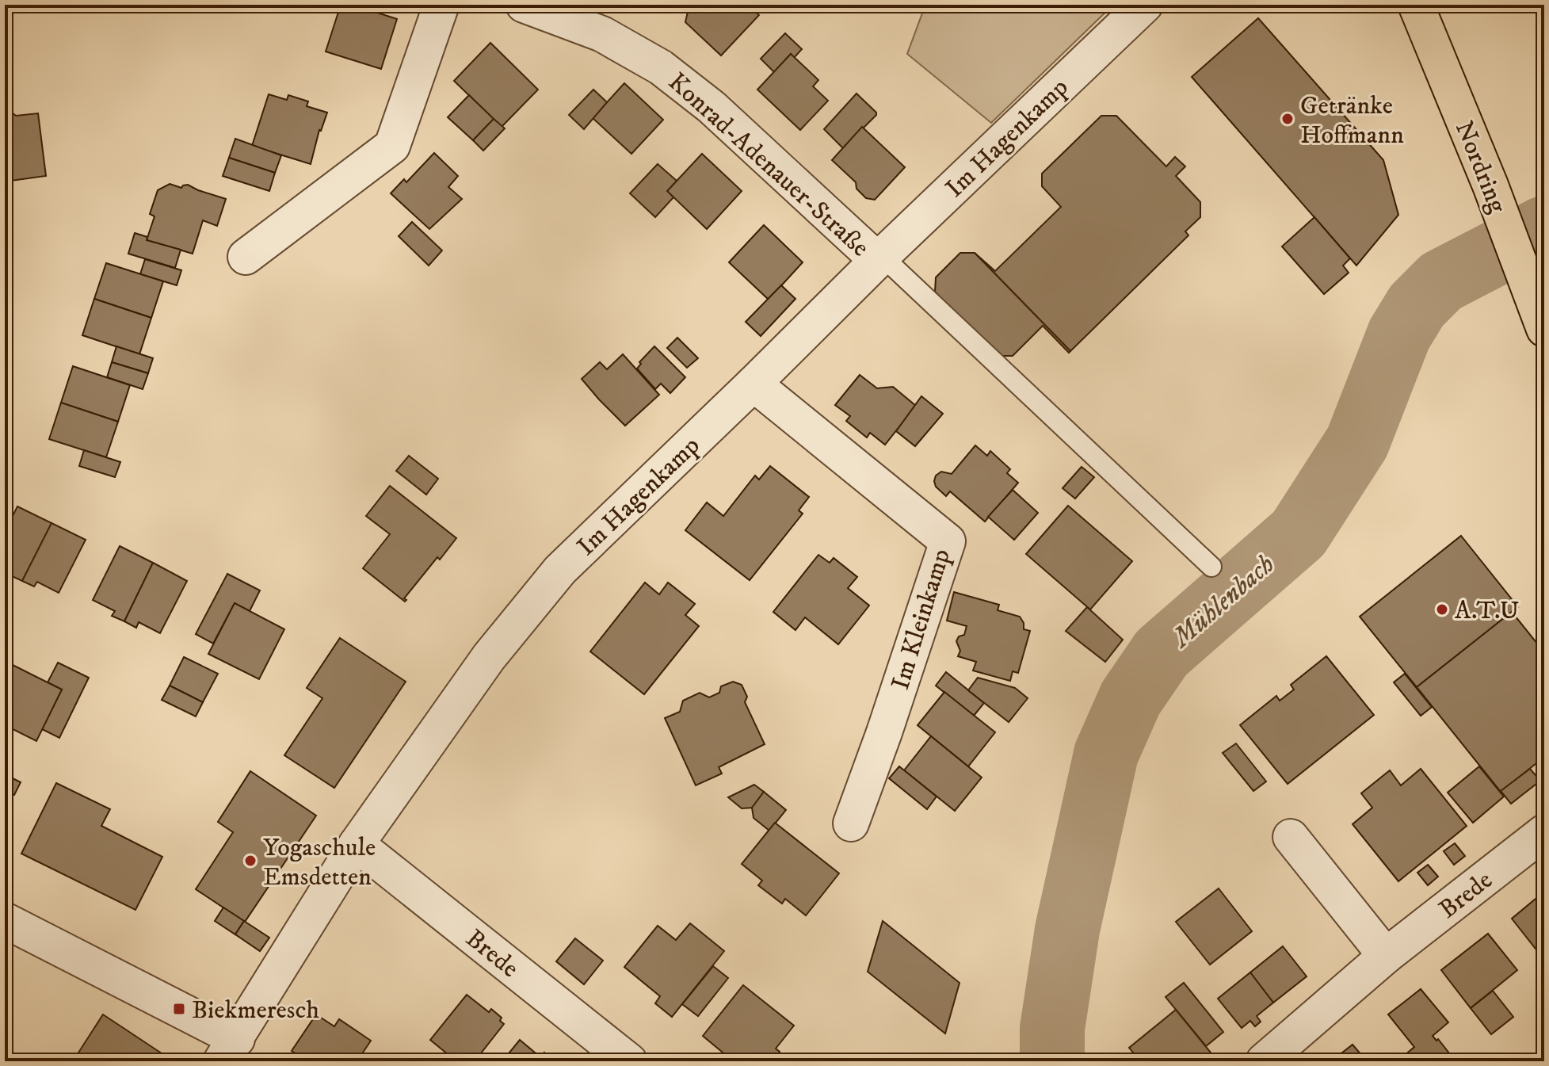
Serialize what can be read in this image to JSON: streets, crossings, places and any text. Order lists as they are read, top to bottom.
{
  "streets": {
    "main road": ["Nordring"],
    "street": [
      "Im Hagenkamp",
      "Konrad-Adenauer-Straße",
      "Im Kleinkamp",
      "Brede"
    ]
  },
  "crossings": [
    ["Im Hagenkamp", "Konrad-Adenauer-Straße"],
    ["Im Hagenkamp", "Im Kleinkamp"],
    ["Im Hagenkamp", "Brede"]
  ],
  "water": ["Mühlenbach"],
  "places": {
    "other": ["Getränke Hoffmann", "A.T.U", "Yogaschule Emsdetten"],
    "transit": ["Biekmeresch"]
  }
}
